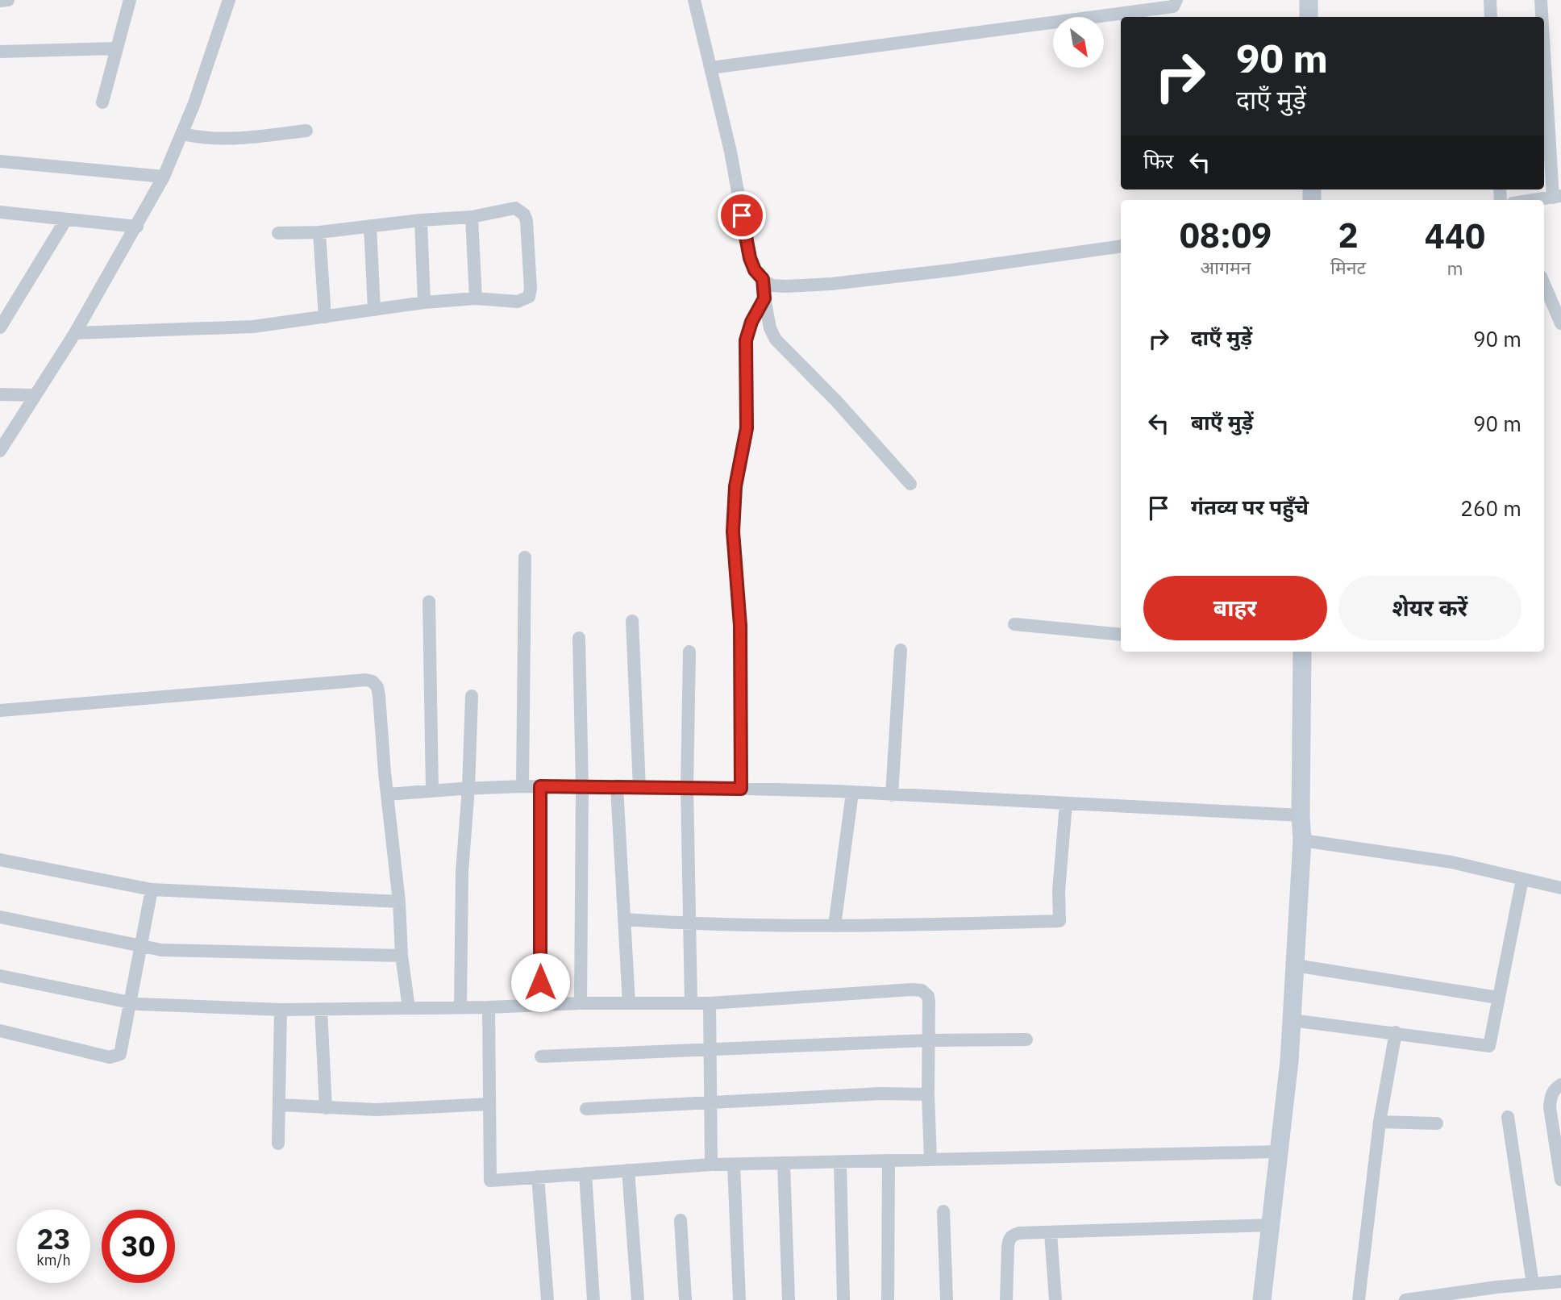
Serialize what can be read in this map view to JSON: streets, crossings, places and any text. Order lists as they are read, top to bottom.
{
  "north": "bottom right",
  "page": {
    "turn": ["90 m", "दाएँ मुड़ें"],
    "then": "फिर",
    "eta": [
      "08:09",
      "आगमन",
      "2",
      "मिनट",
      "440",
      "m"
    ],
    "list": [
      {
        "name": "दाएँ मुड़ें",
        "value": "90 m"
      },
      {
        "name": "बाएँ मुड़ें",
        "value": "90 m"
      },
      {
        "name": "गंतव्य पर पहुँचे",
        "value": "260 m"
      }
    ],
    "buttons": ["बाहर", "शेयर करें"],
    "speed": "23 km/h",
    "limit": "30"
  }
}
